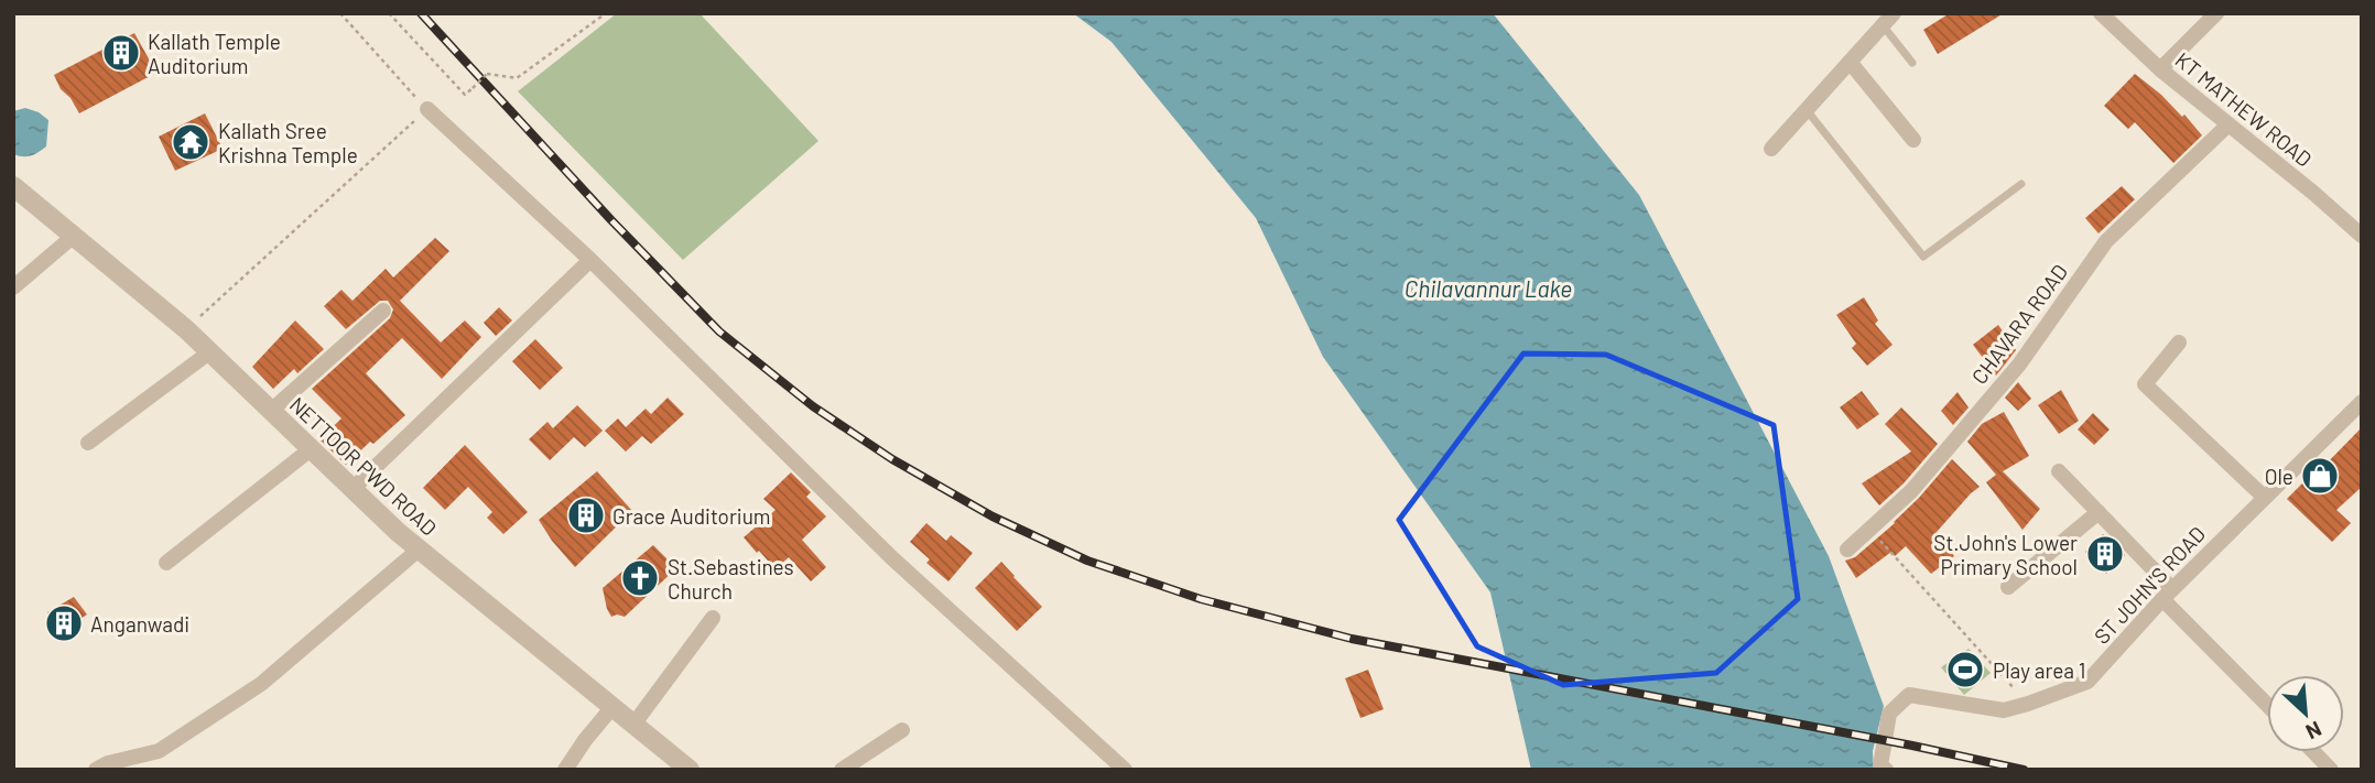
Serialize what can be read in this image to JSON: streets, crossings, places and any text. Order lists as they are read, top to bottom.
{
  "streets": {
    "street": [
      "KT MATHEW ROAD",
      "CHAVARA ROAD",
      "NETTOOR PWD ROAD",
      "ST JOHN'S ROAD"
    ]
  },
  "crossings": [
    ["KT MATHEW ROAD", "CHAVARA ROAD"]
  ],
  "water": ["Chilavannur Lake"],
  "places": {
    "building": [
      "Kallath Temple Auditorium",
      "Grace Auditorium",
      "St.John's Lower Primary School",
      "Anganwadi"
    ],
    "temple": ["Kallath Sree Krishna Temple"],
    "shop": ["Ole"],
    "church": ["St.Sebastines Church"],
    "sports": ["Play area 1"]
  },
  "north": "bottom right"
}
